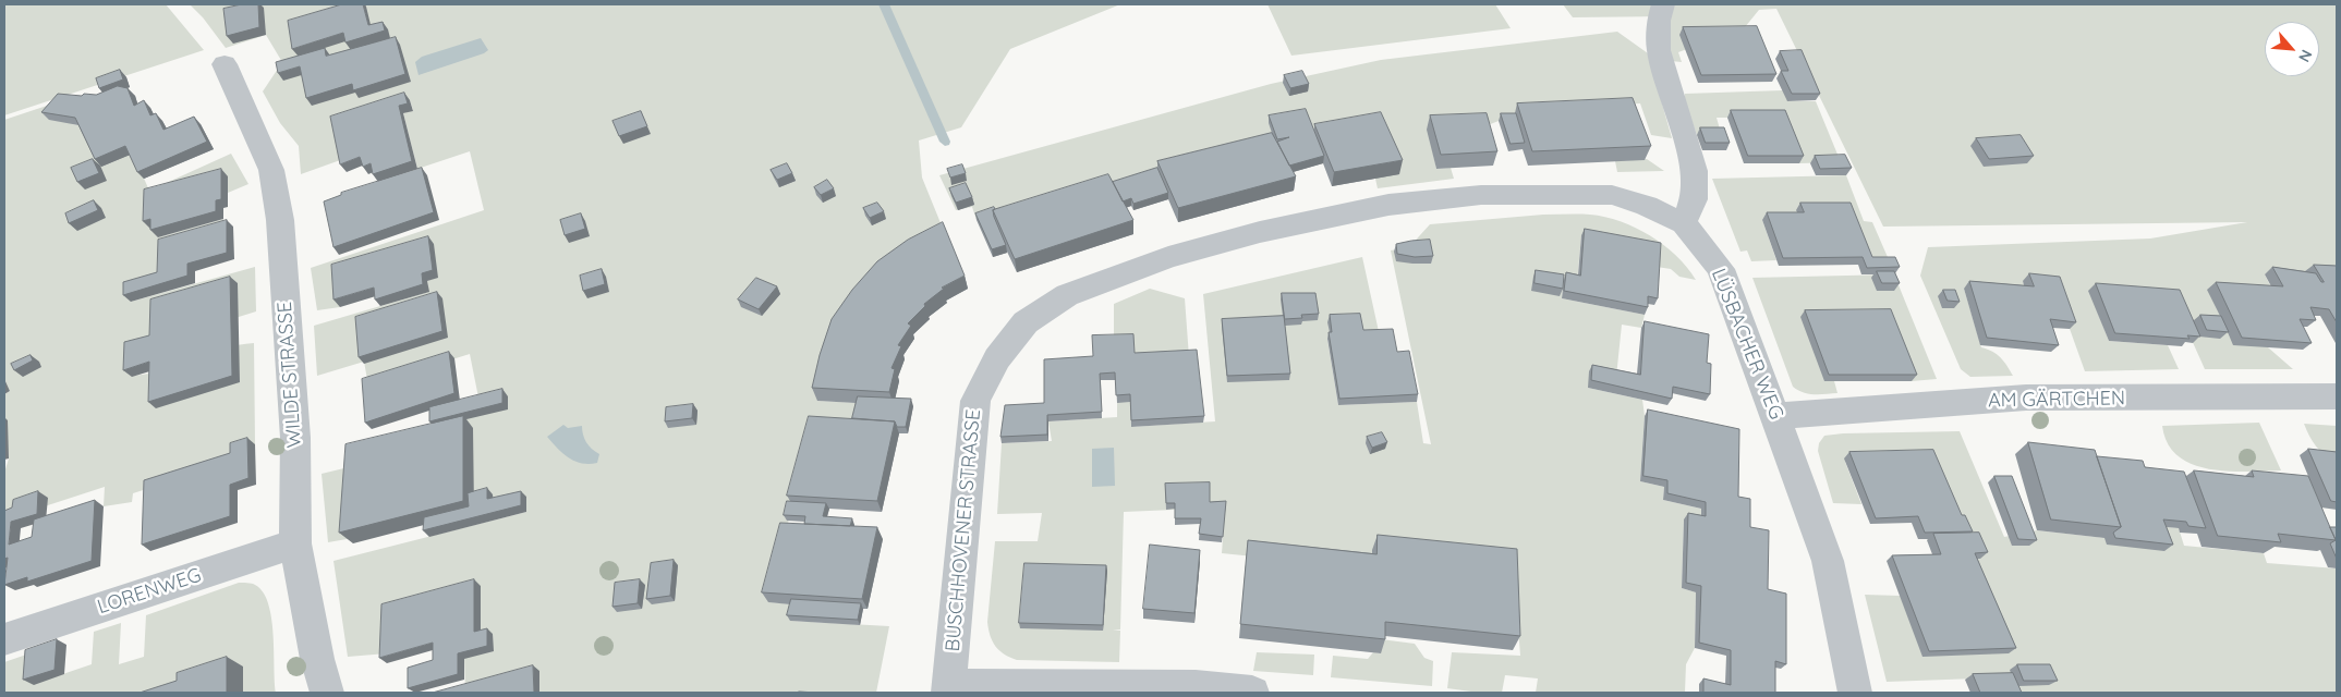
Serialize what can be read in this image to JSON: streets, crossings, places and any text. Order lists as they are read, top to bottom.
{
  "streets": {
    "street": [
      "LÜSBACHER WEG",
      "WILDE STRASSE",
      "AM GÄRTCHEN",
      "BUSCHHOVENER STRASSE",
      "LORENWEG"
    ]
  },
  "crossings": [
    ["LÜSBACHER WEG", "AM GÄRTCHEN"],
    ["LÜSBACHER WEG", "BUSCHHOVENER STRASSE"],
    ["WILDE STRASSE", "LORENWEG"]
  ],
  "north": "bottom right"
}
